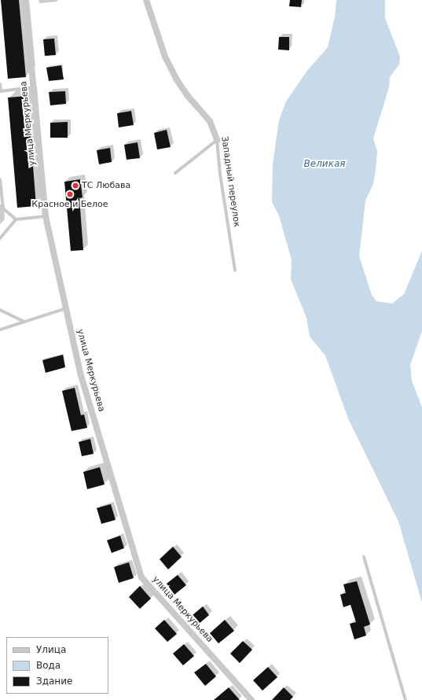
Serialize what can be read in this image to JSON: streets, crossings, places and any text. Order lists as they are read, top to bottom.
{
  "streets": {
    "street": ["улица Меркурьева", "Западный переулок"]
  },
  "water": ["Великая"],
  "places": ["ТС Любава", "Красное и Белое"],
  "legend": ["Улица", "Вода", "Здание"]
}
